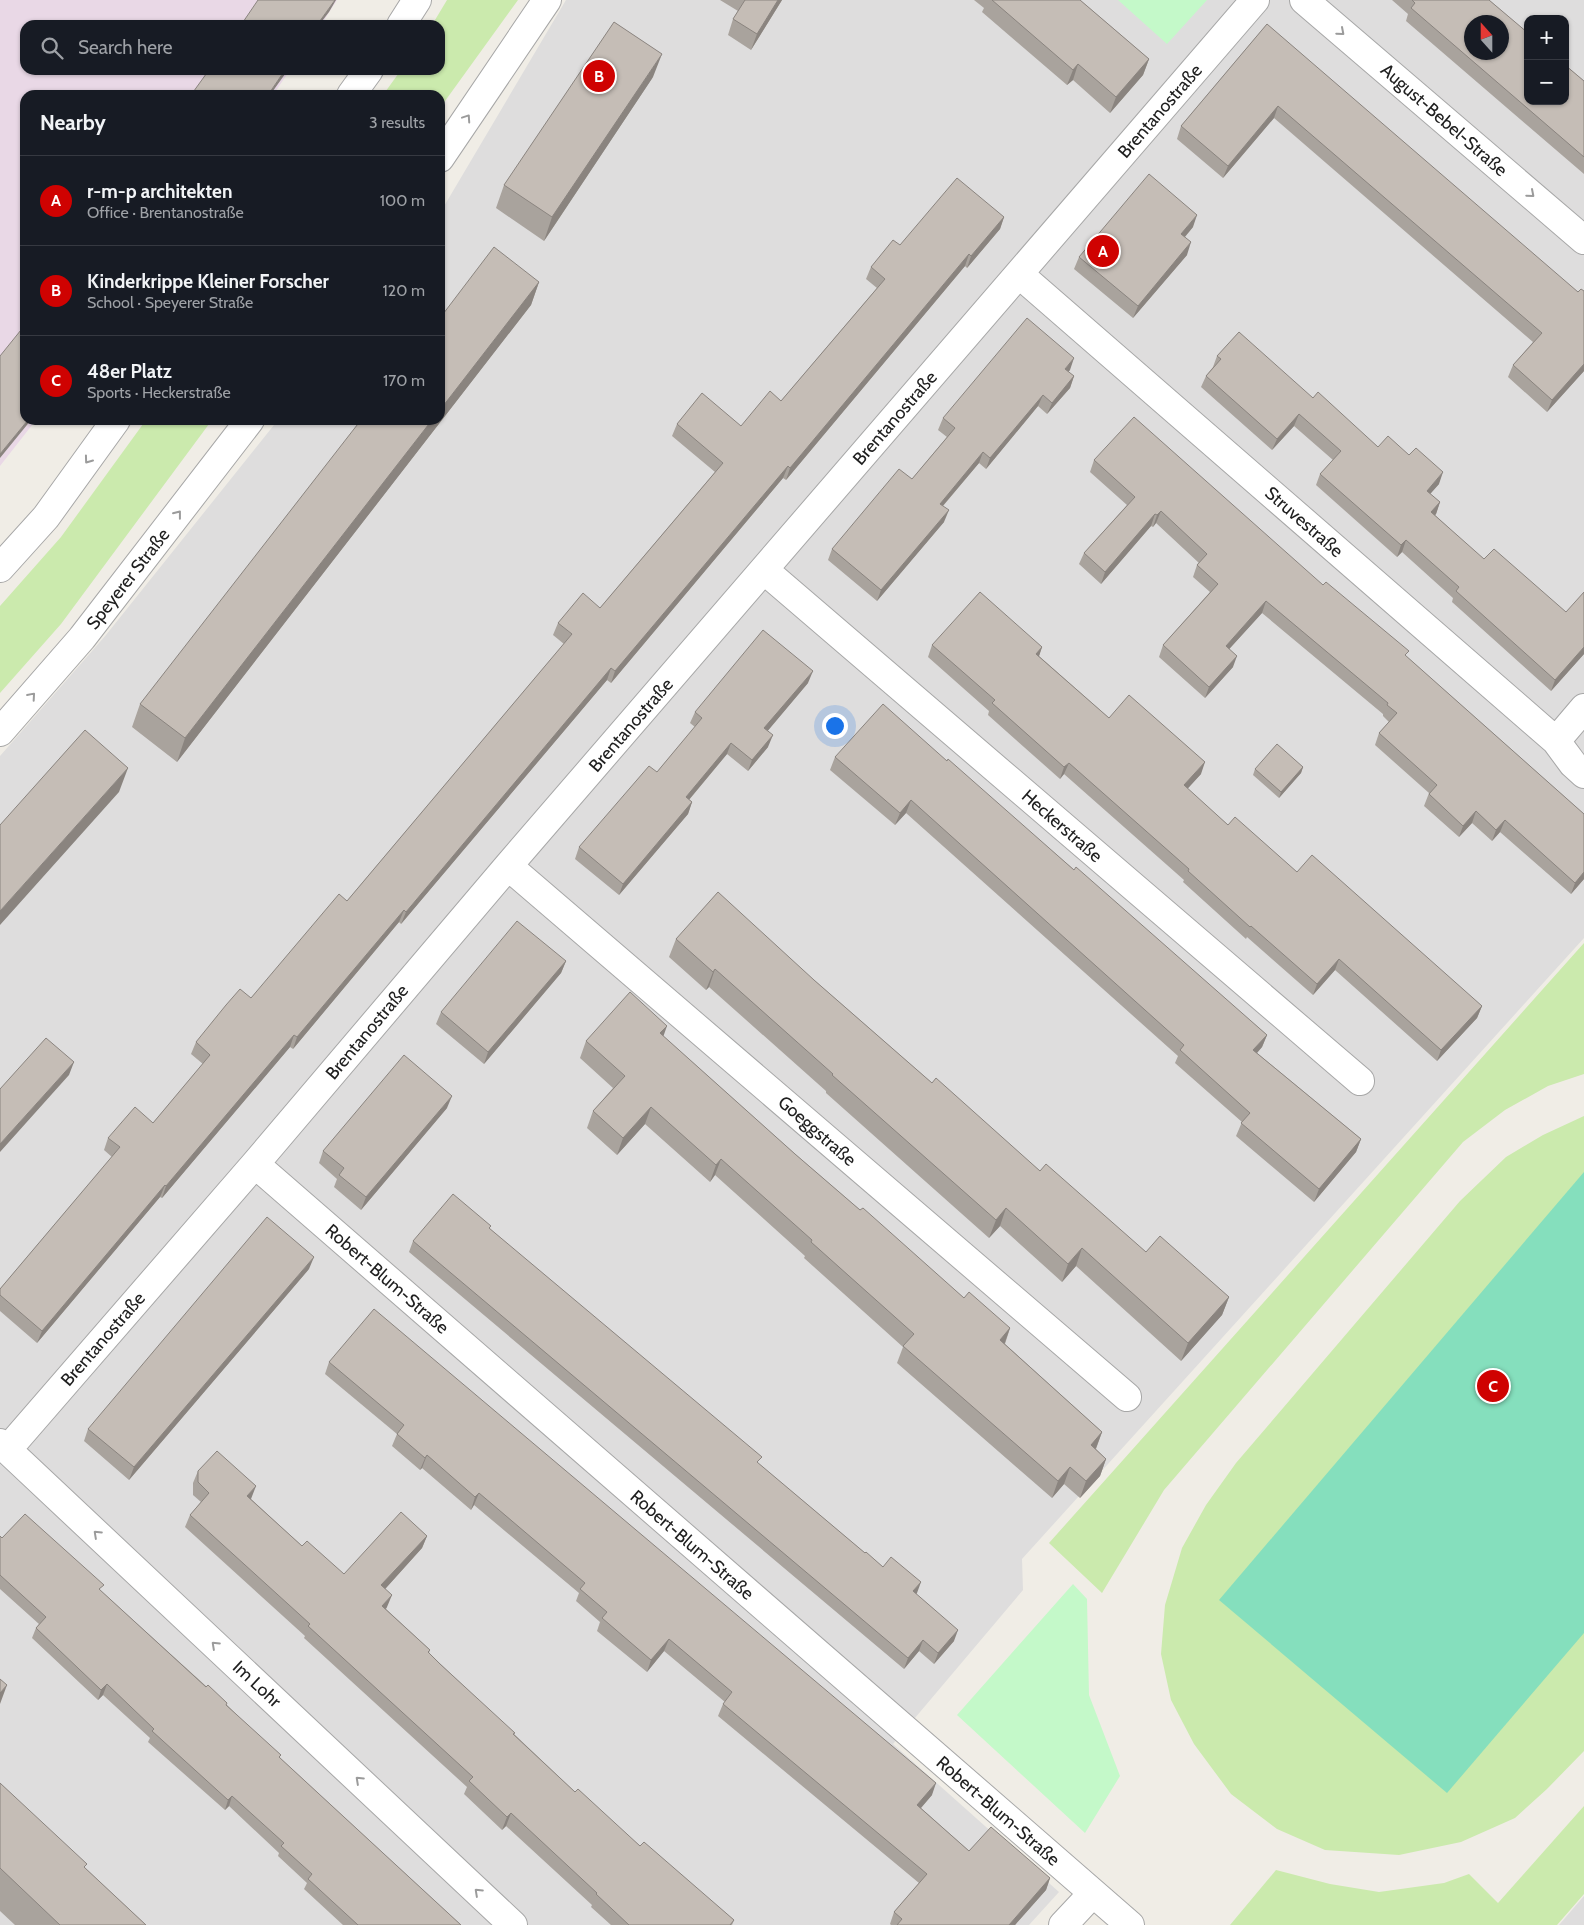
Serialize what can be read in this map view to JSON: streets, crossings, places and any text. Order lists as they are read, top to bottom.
{
  "streets": {
    "street": [
      "Brentanostraße",
      "August-Bebel-Straße",
      "Struvestraße",
      "Speyerer Straße",
      "Heckerstraße",
      "Goeggstraße",
      "Robert-Blum-Straße",
      "Im Lohr"
    ]
  },
  "crossings": [
    ["Brentanostraße", "Struvestraße"],
    ["Brentanostraße", "Heckerstraße"],
    ["Brentanostraße", "Goeggstraße"],
    ["Brentanostraße", "Robert-Blum-Straße"],
    ["Brentanostraße", "Im Lohr"]
  ],
  "one_way": ["August-Bebel-Straße", "Im Lohr"],
  "north": "top",
  "page": {
    "map_buttons": ["+", "−"],
    "search": "Search here",
    "pins": ["B", "A", "C"],
    "heading": ["Nearby", "3 results"],
    "list": [
      {
        "mark": "A",
        "name": "r-m-p architekten",
        "note": "Office · Brentanostraße",
        "value": "100 m"
      },
      {
        "mark": "B",
        "name": "Kinderkrippe Kleiner Forscher",
        "note": "School · Speyerer Straße",
        "value": "120 m"
      },
      {
        "mark": "C",
        "name": "48er Platz",
        "note": "Sports · Heckerstraße",
        "value": "170 m"
      }
    ]
  }
}
